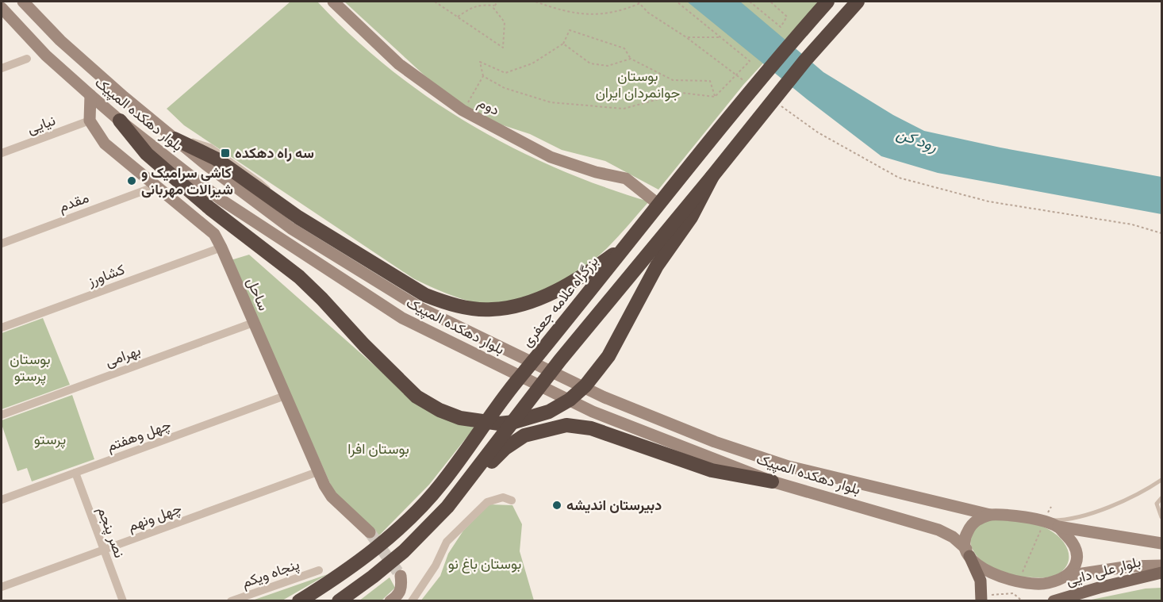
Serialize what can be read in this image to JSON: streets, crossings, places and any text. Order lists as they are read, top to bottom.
{
  "streets": {
    "highway": ["بزرگراه علامه جعفری"],
    "main road": [
      "دوم",
      "بلوار دهکده المپیک",
      "ساحل",
      "بلوار علی دایی"
    ],
    "street": [
      "نیایی",
      "مقدم",
      "کشاورز",
      "بهرامی",
      "چهل وهفتم",
      "چهل ونهم",
      "نصر پنجم",
      "پنجاه ویکم"
    ]
  },
  "crossings": [
    ["نیایی", "ساحل"],
    ["مقدم", "ساحل"],
    ["کشاورز", "ساحل"],
    ["ساحل", "بهرامی"],
    ["ساحل", "چهل وهفتم"],
    ["ساحل", "چهل ونهم"],
    ["چهل وهفتم", "نصر پنجم"],
    ["چهل ونهم", "نصر پنجم"]
  ],
  "water": ["رود کن"],
  "parks": [
    "بوستان جوانمردان ایران",
    "بوستان پرستو",
    "پرستو",
    "بوستان افرا",
    "بوستان باغ نو"
  ],
  "places": {
    "transit": ["سه راه دهکده"],
    "other": ["کاشی سرامیک و شیرالات مهربانی", "دبیرستان اندیشه"]
  }
}
